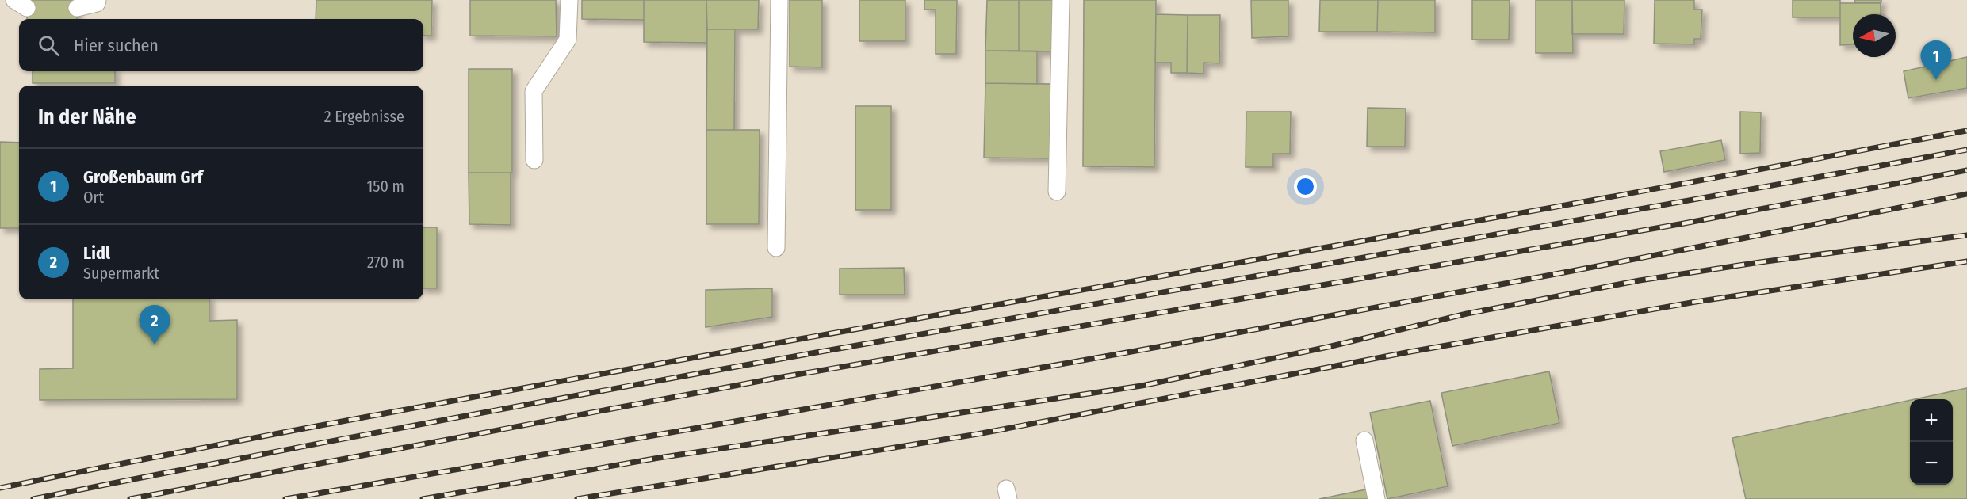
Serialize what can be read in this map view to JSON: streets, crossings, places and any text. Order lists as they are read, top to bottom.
{
  "north": "left",
  "page": {
    "search": "Hier suchen",
    "pins": ["1", "2"],
    "heading": ["In der Nähe", "2 Ergebnisse"],
    "list": [
      {
        "mark": "1",
        "name": "Großenbaum Grf",
        "note": "Ort",
        "value": "150 m"
      },
      {
        "mark": "2",
        "name": "Lidl",
        "note": "Supermarkt",
        "value": "270 m"
      }
    ],
    "map_buttons": ["+", "−"]
  }
}
